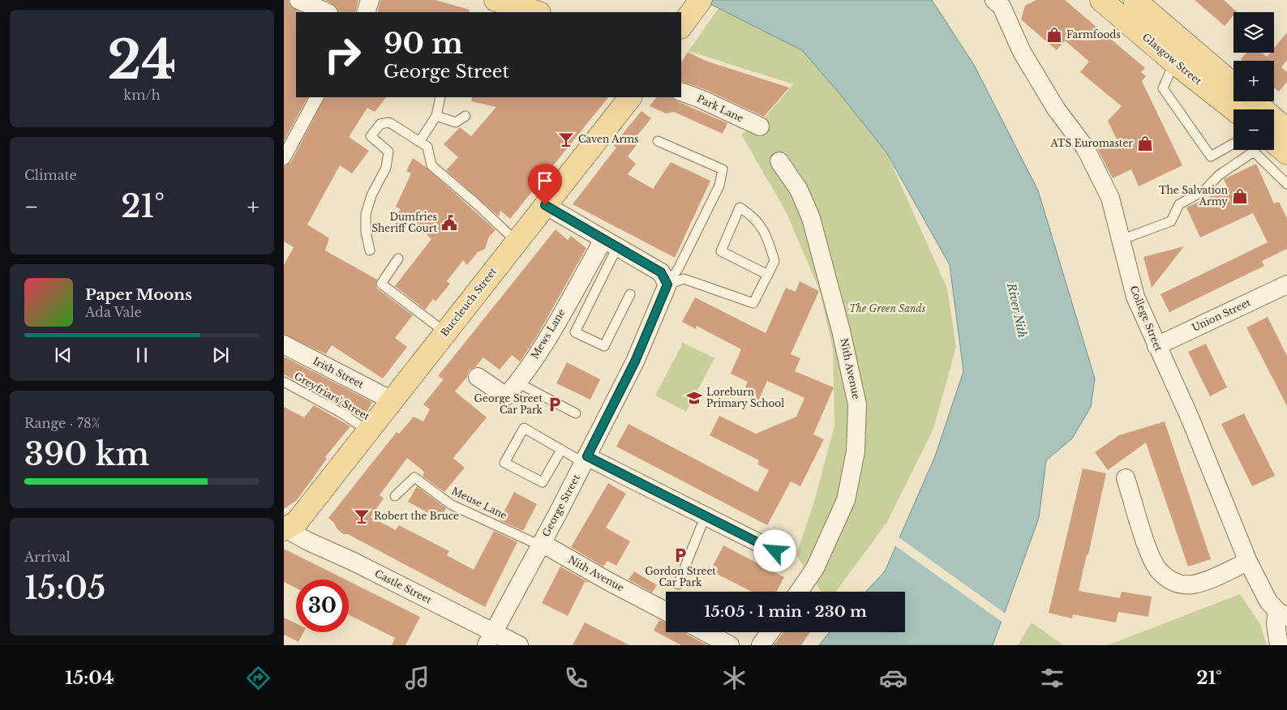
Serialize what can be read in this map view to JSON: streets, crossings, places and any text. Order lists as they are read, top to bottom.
{
  "streets": {
    "main road": ["Glasgow Street", "Buccleuch Street"],
    "street": [
      "Park Lane",
      "Union Street",
      "College Street",
      "Mews Lane",
      "Nith Avenue",
      "Irish Street",
      "George Street",
      "Castle Street"
    ],
    "lane": ["Greyfriars' Street", "Meuse Lane"]
  },
  "crossings": [
    ["Buccleuch Street", "Irish Street"],
    ["Buccleuch Street", "Greyfriars' Street"],
    ["Buccleuch Street", "Castle Street"],
    ["Union Street", "College Street"],
    ["Nith Avenue", "Meuse Lane"],
    ["Nith Avenue", "George Street"],
    ["Meuse Lane", "George Street"],
    ["George Street", "Castle Street"]
  ],
  "water": ["River Nith"],
  "parks": ["The Green Sands"],
  "places": {
    "shop": ["Farmfoods", "ATS Euromaster", "The Salvation Army"],
    "bar": ["Caven Arms", "Robert the Bruce"],
    "public building": ["Dumfries Sheriff Court"],
    "school or university": ["Loreburn Primary School"],
    "parking": ["George Street Car Park", "Gordon Street Car Park"]
  },
  "page": {
    "tile": [
      ["24", "km/h"],
      "Climate",
      ["Range · 78%", "390 km"],
      ["Arrival", "15:05"]
    ],
    "map_buttons": ["+", "−"],
    "turn": ["90 m", "George Street"],
    "heat": ["−", "21°", "+"],
    "song": ["Paper Moons", "Ada Vale"],
    "limit": "30",
    "trip": "15:05 · 1 min · 230 m",
    "tabs": ["15:04", "21°"]
  }
}
